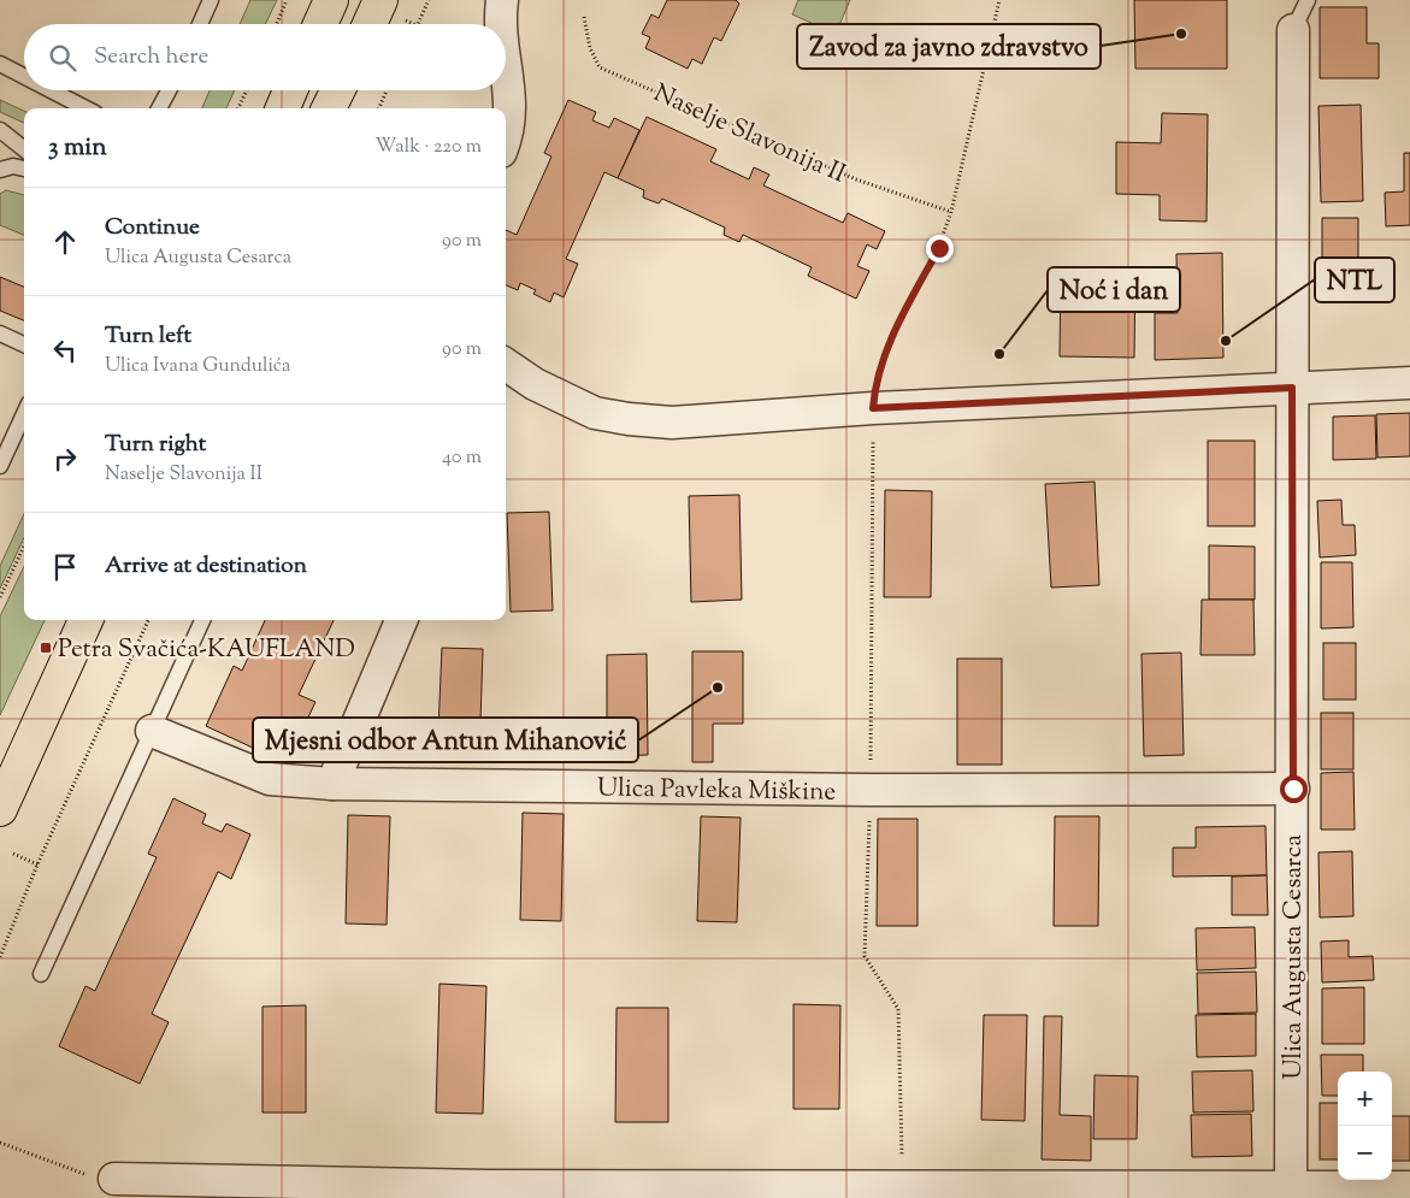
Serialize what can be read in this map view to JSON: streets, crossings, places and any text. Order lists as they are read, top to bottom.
{
  "streets": {
    "street": ["Ulica Pavleka Miškine", "Ulica Augusta Cesarca"],
    "path": ["Naselje Slavonija II"]
  },
  "crossings": [
    ["Ulica Pavleka Miškine", "Ulica Augusta Cesarca"]
  ],
  "places": {
    "other": [
      "Zavod za javno zdravstvo",
      "NTL",
      "Noć i dan",
      "Mjesni odbor Antun Mihanović"
    ],
    "transit": ["Petra Svačića-KAUFLAND"]
  },
  "page": {
    "search": "Search here",
    "heading": ["3 min", "Walk · 220 m"],
    "list": [
      ["Continue", "Ulica Augusta Cesarca", "90 m"],
      ["Turn left", "Ulica Ivana Gundulića", "90 m"],
      ["Turn right", "Naselje Slavonija II", "40 m"],
      "Arrive at destination"
    ],
    "map_buttons": ["+", "−"]
  }
}
